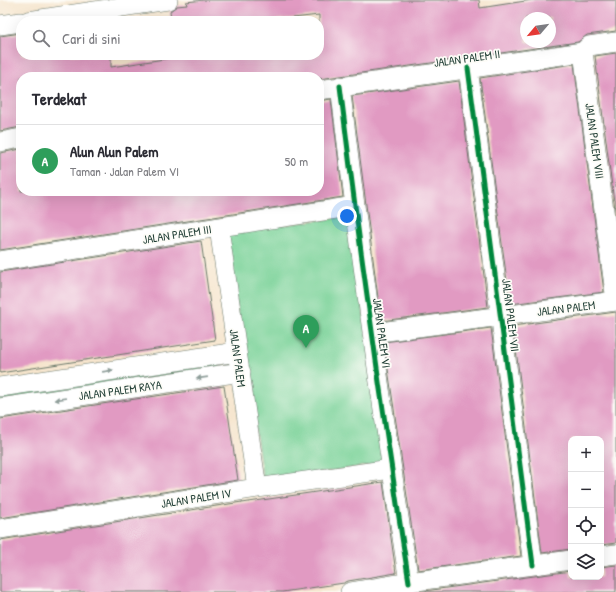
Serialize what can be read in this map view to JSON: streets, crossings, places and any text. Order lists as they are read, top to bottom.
{
  "streets": {
    "street": [
      "JALAN PALEM II",
      "JALAN PALEM VIII",
      "JALAN PALEM III",
      "JALAN PALEM",
      "JALAN PALEM VII",
      "JALAN PALEM VI",
      "JALAN PALEM RAYA",
      "JALAN PALEM IV"
    ]
  },
  "crossings": [
    ["JALAN PALEM II", "JALAN PALEM VIII"],
    ["JALAN PALEM II", "JALAN PALEM VII"],
    ["JALAN PALEM II", "JALAN PALEM VI"],
    ["JALAN PALEM VIII", "JALAN PALEM"],
    ["JALAN PALEM III", "JALAN PALEM"],
    ["JALAN PALEM III", "JALAN PALEM VI"],
    ["JALAN PALEM", "JALAN PALEM VII"],
    ["JALAN PALEM", "JALAN PALEM VI"],
    ["JALAN PALEM", "JALAN PALEM RAYA"],
    ["JALAN PALEM", "JALAN PALEM IV"],
    ["JALAN PALEM VI", "JALAN PALEM IV"]
  ],
  "north": "bottom left",
  "page": {
    "search": "Cari di sini",
    "heading": "Terdekat",
    "list": [
      {
        "mark": "A",
        "name": "Alun Alun Palem",
        "note": "Taman · Jalan Palem VI",
        "value": "50 m"
      }
    ],
    "pins": "A",
    "map_buttons": ["+", "−"]
  }
}
